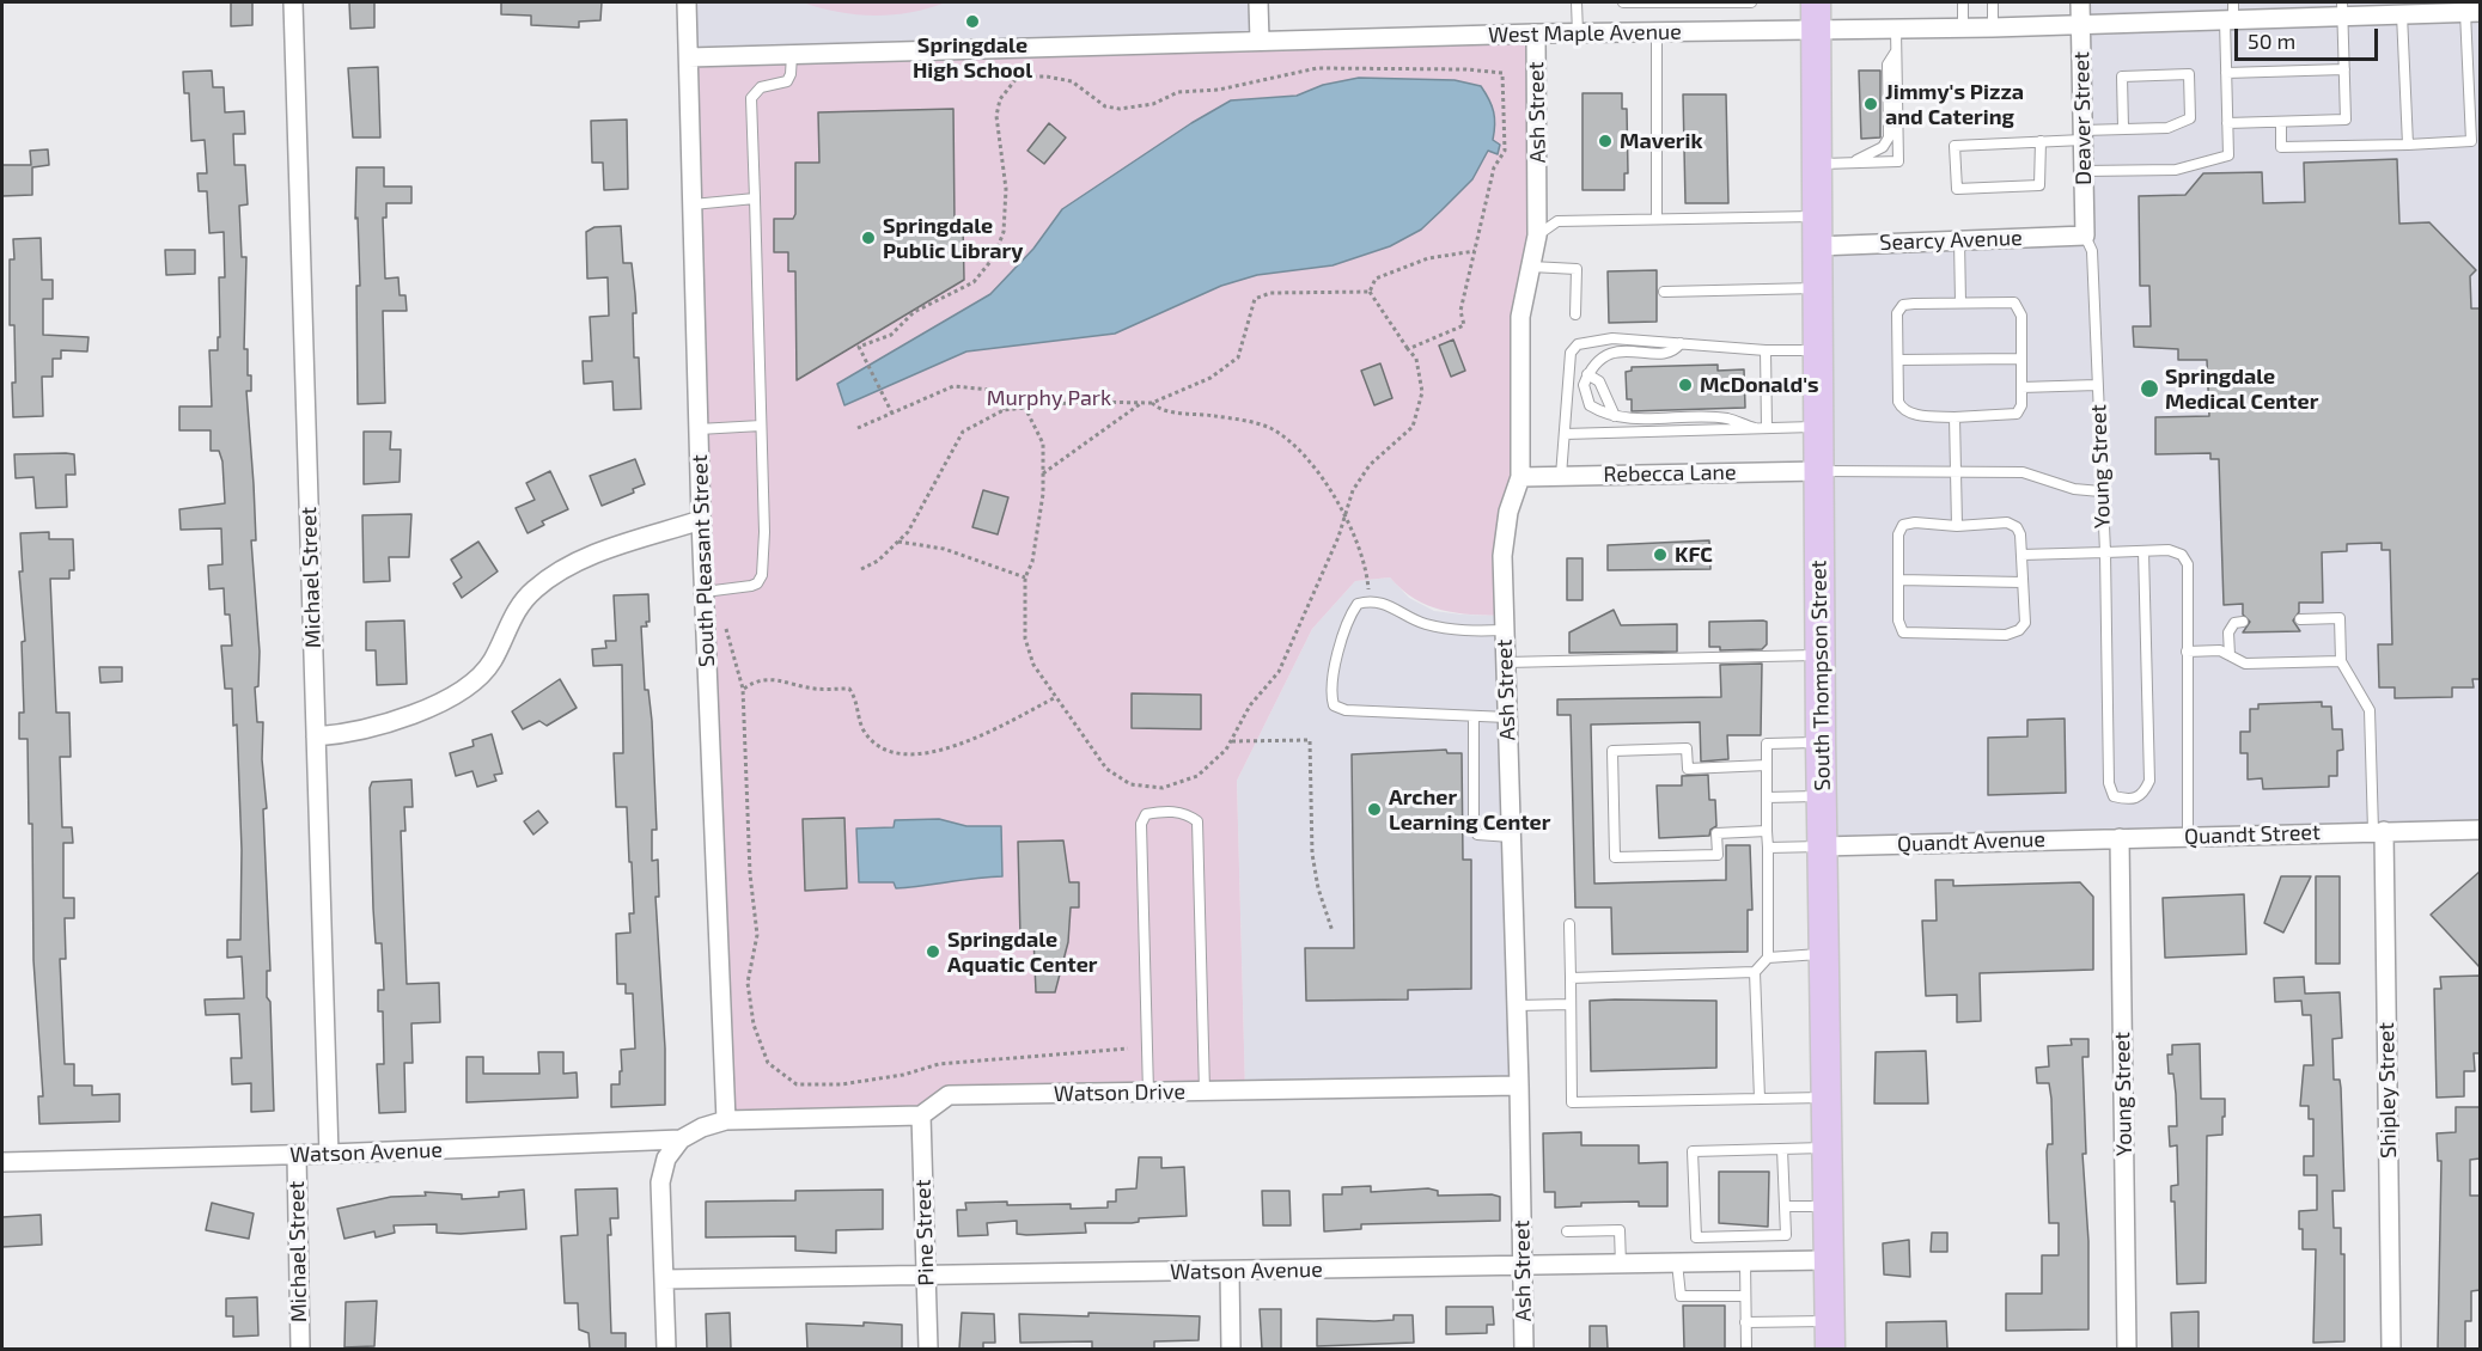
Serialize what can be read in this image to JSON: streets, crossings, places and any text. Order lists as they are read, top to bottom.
{
  "streets": {
    "main road": ["South Thompson Street"],
    "street": [
      "West Maple Avenue",
      "Ash Street",
      "Deaver Street",
      "Searcy Avenue",
      "Young Street",
      "Rebecca Lane",
      "South Pleasant Street",
      "Michael Street",
      "Quandt Street",
      "Quandt Avenue",
      "Shipley Street",
      "Watson Drive",
      "Watson Avenue",
      "Pine Street"
    ]
  },
  "crossings": [
    ["West Maple Avenue", "Ash Street"],
    ["West Maple Avenue", "Deaver Street"],
    ["West Maple Avenue", "South Pleasant Street"],
    ["West Maple Avenue", "South Thompson Street"],
    ["Ash Street", "Rebecca Lane"],
    ["Ash Street", "Watson Drive"],
    ["Ash Street", "Watson Avenue"],
    ["Deaver Street", "Searcy Avenue"],
    ["Deaver Street", "Young Street"],
    ["Searcy Avenue", "Young Street"],
    ["Searcy Avenue", "South Thompson Street"],
    ["Young Street", "Quandt Street"],
    ["Young Street", "Quandt Avenue"],
    ["Rebecca Lane", "South Thompson Street"],
    ["South Pleasant Street", "Watson Avenue"],
    ["Michael Street", "Watson Avenue"],
    ["South Thompson Street", "Quandt Avenue"],
    ["South Thompson Street", "Watson Avenue"],
    ["Quandt Street", "Quandt Avenue"],
    ["Quandt Street", "Shipley Street"],
    ["Watson Drive", "Pine Street"],
    ["Watson Avenue", "Pine Street"]
  ],
  "parks": ["Murphy Park"],
  "places": [
    "Springdale High School",
    "Jimmy's Pizza and Catering",
    "Maverik",
    "Springdale Public Library",
    "McDonald's",
    "Springdale Medical Center",
    "KFC",
    "Archer Learning Center",
    "Springdale Aquatic Center"
  ],
  "scale_bar": "50 m"
}
